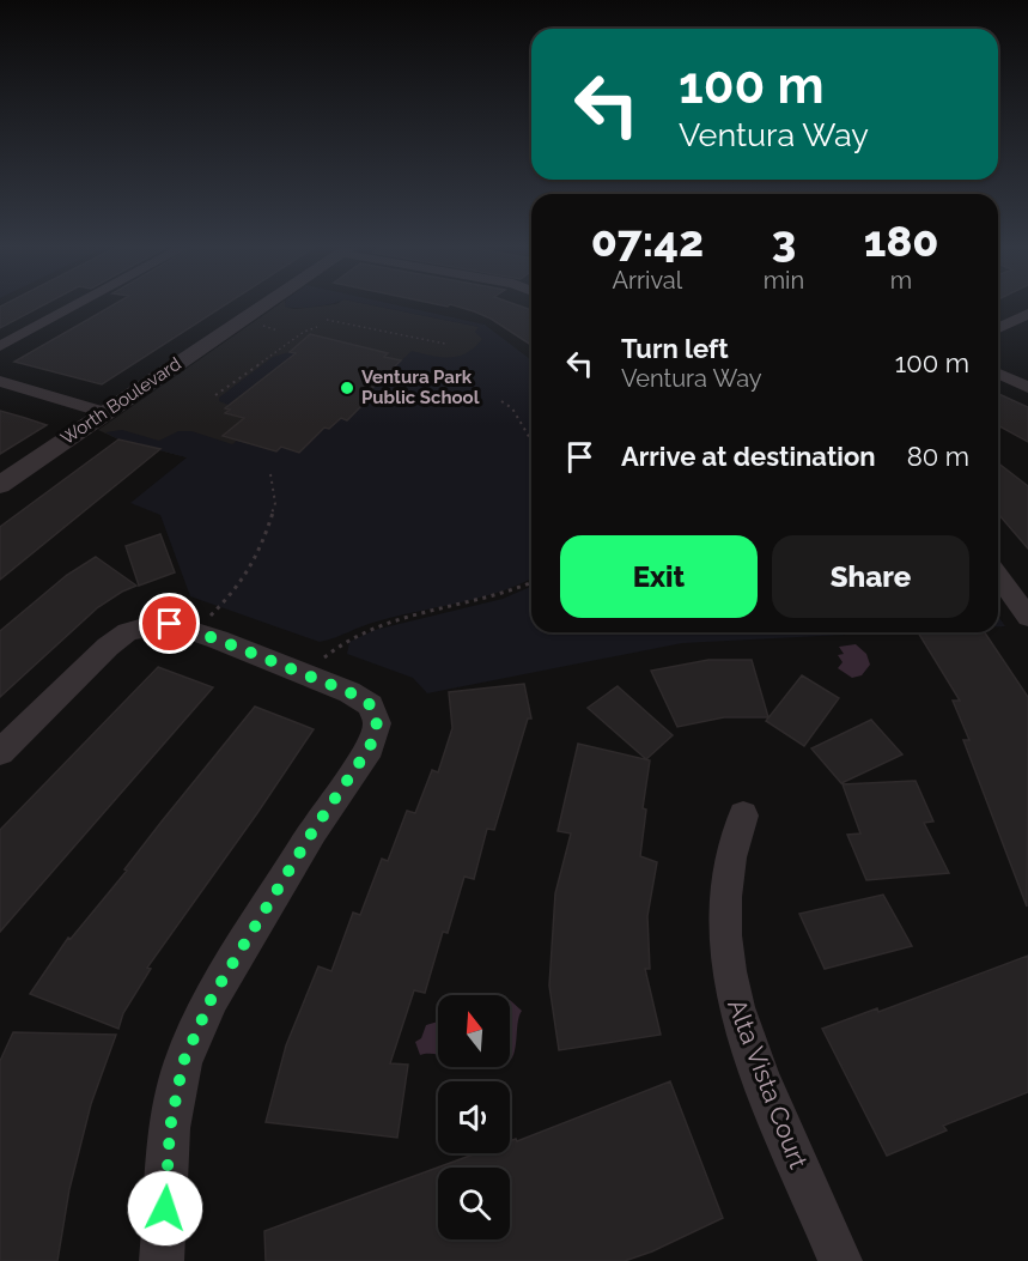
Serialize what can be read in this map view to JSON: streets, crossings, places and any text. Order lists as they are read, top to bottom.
{
  "streets": {
    "street": ["Worth Boulevard", "Alta Vista Court"]
  },
  "places": ["Ventura Park Public School"],
  "north": "top",
  "page": {
    "turn": ["100 m", "Ventura Way"],
    "eta": [
      "07:42",
      "Arrival",
      "3",
      "min",
      "180",
      "m"
    ],
    "list": [
      {
        "name": "Turn left",
        "note": "Ventura Way",
        "value": "100 m"
      },
      {
        "name": "Arrive at destination",
        "value": "80 m"
      }
    ],
    "buttons": ["Exit", "Share"]
  }
}
